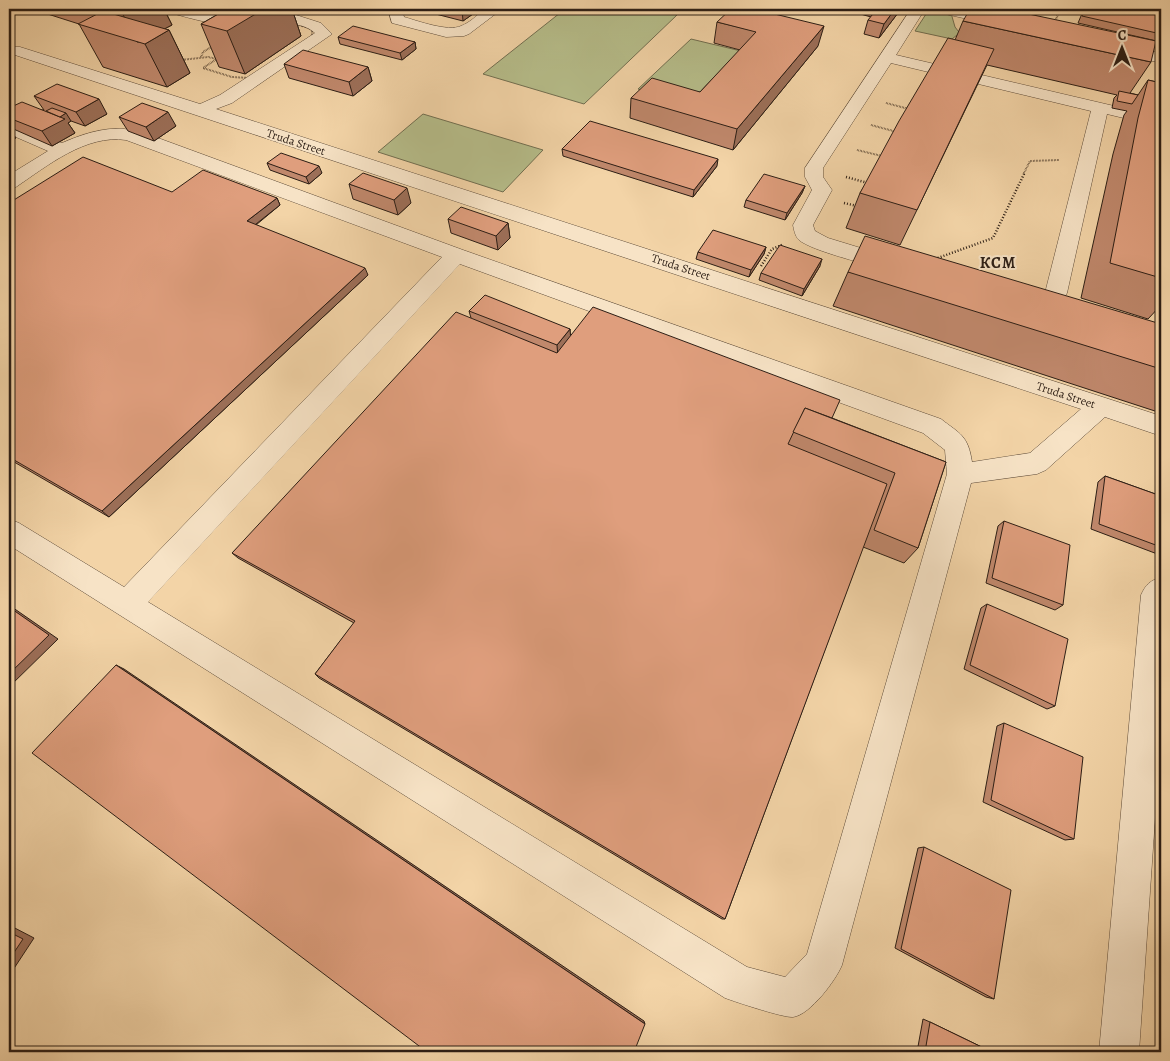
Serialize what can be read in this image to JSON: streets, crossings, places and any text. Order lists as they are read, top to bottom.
{
  "streets": {
    "street": ["Truda Street"]
  },
  "districts": ["КСМ"],
  "north": "top"
}
